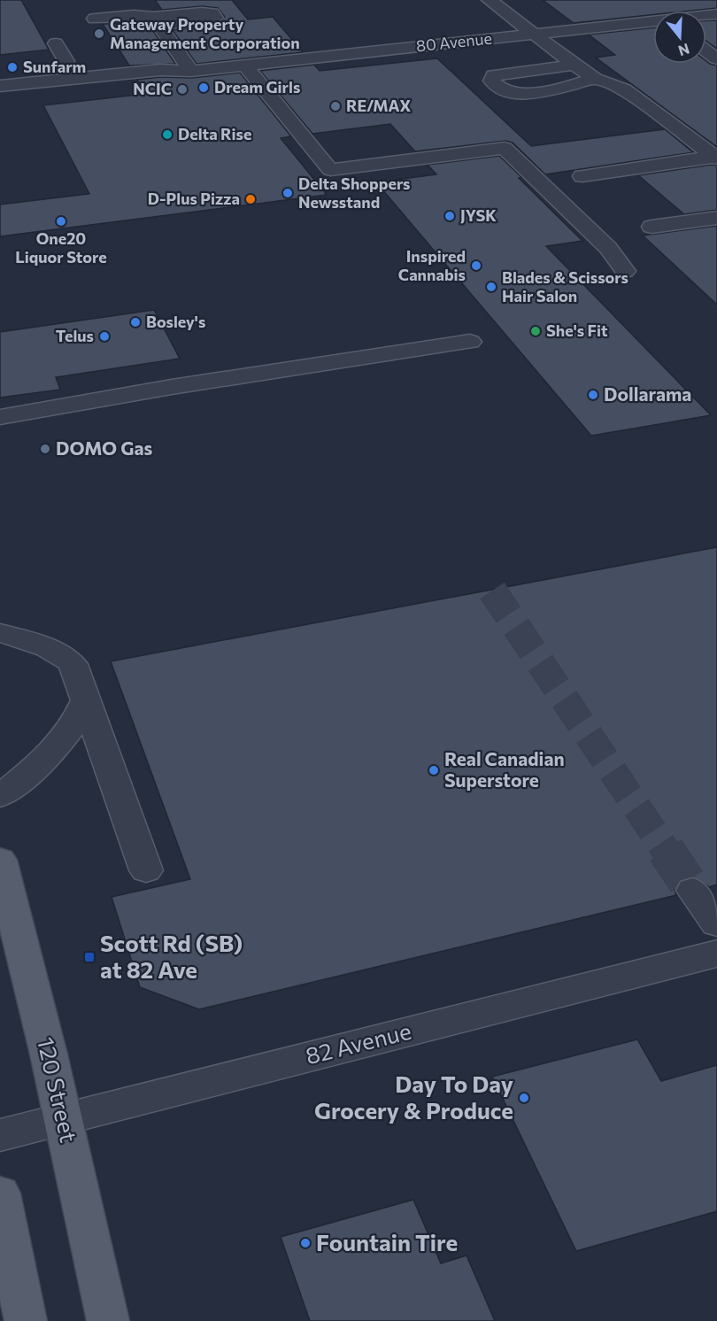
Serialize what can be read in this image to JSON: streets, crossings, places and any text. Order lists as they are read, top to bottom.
{
  "streets": {
    "main road": ["120 Street"],
    "street": ["80 Avenue", "82 Avenue"]
  },
  "crossings": [
    ["82 Avenue", "120 Street"]
  ],
  "places": {
    "other": [
      "Gateway Property Management Corporation",
      "Sunfarm",
      "Dream Girls",
      "NCIC",
      "RE/MAX",
      "Delta Rise",
      "Delta Shoppers Newsstand",
      "D-Plus Pizza",
      "JYSK",
      "One20 Liquor Store",
      "Inspired Cannabis",
      "Blades & Scissors Hair Salon",
      "Bosley's",
      "She's Fit",
      "Telus",
      "Dollarama",
      "DOMO Gas",
      "Real Canadian Superstore",
      "Day To Day Grocery & Produce",
      "Fountain Tire"
    ],
    "transit": ["Scott Rd (SB) at 82 Ave"]
  },
  "north": "bottom"
}
